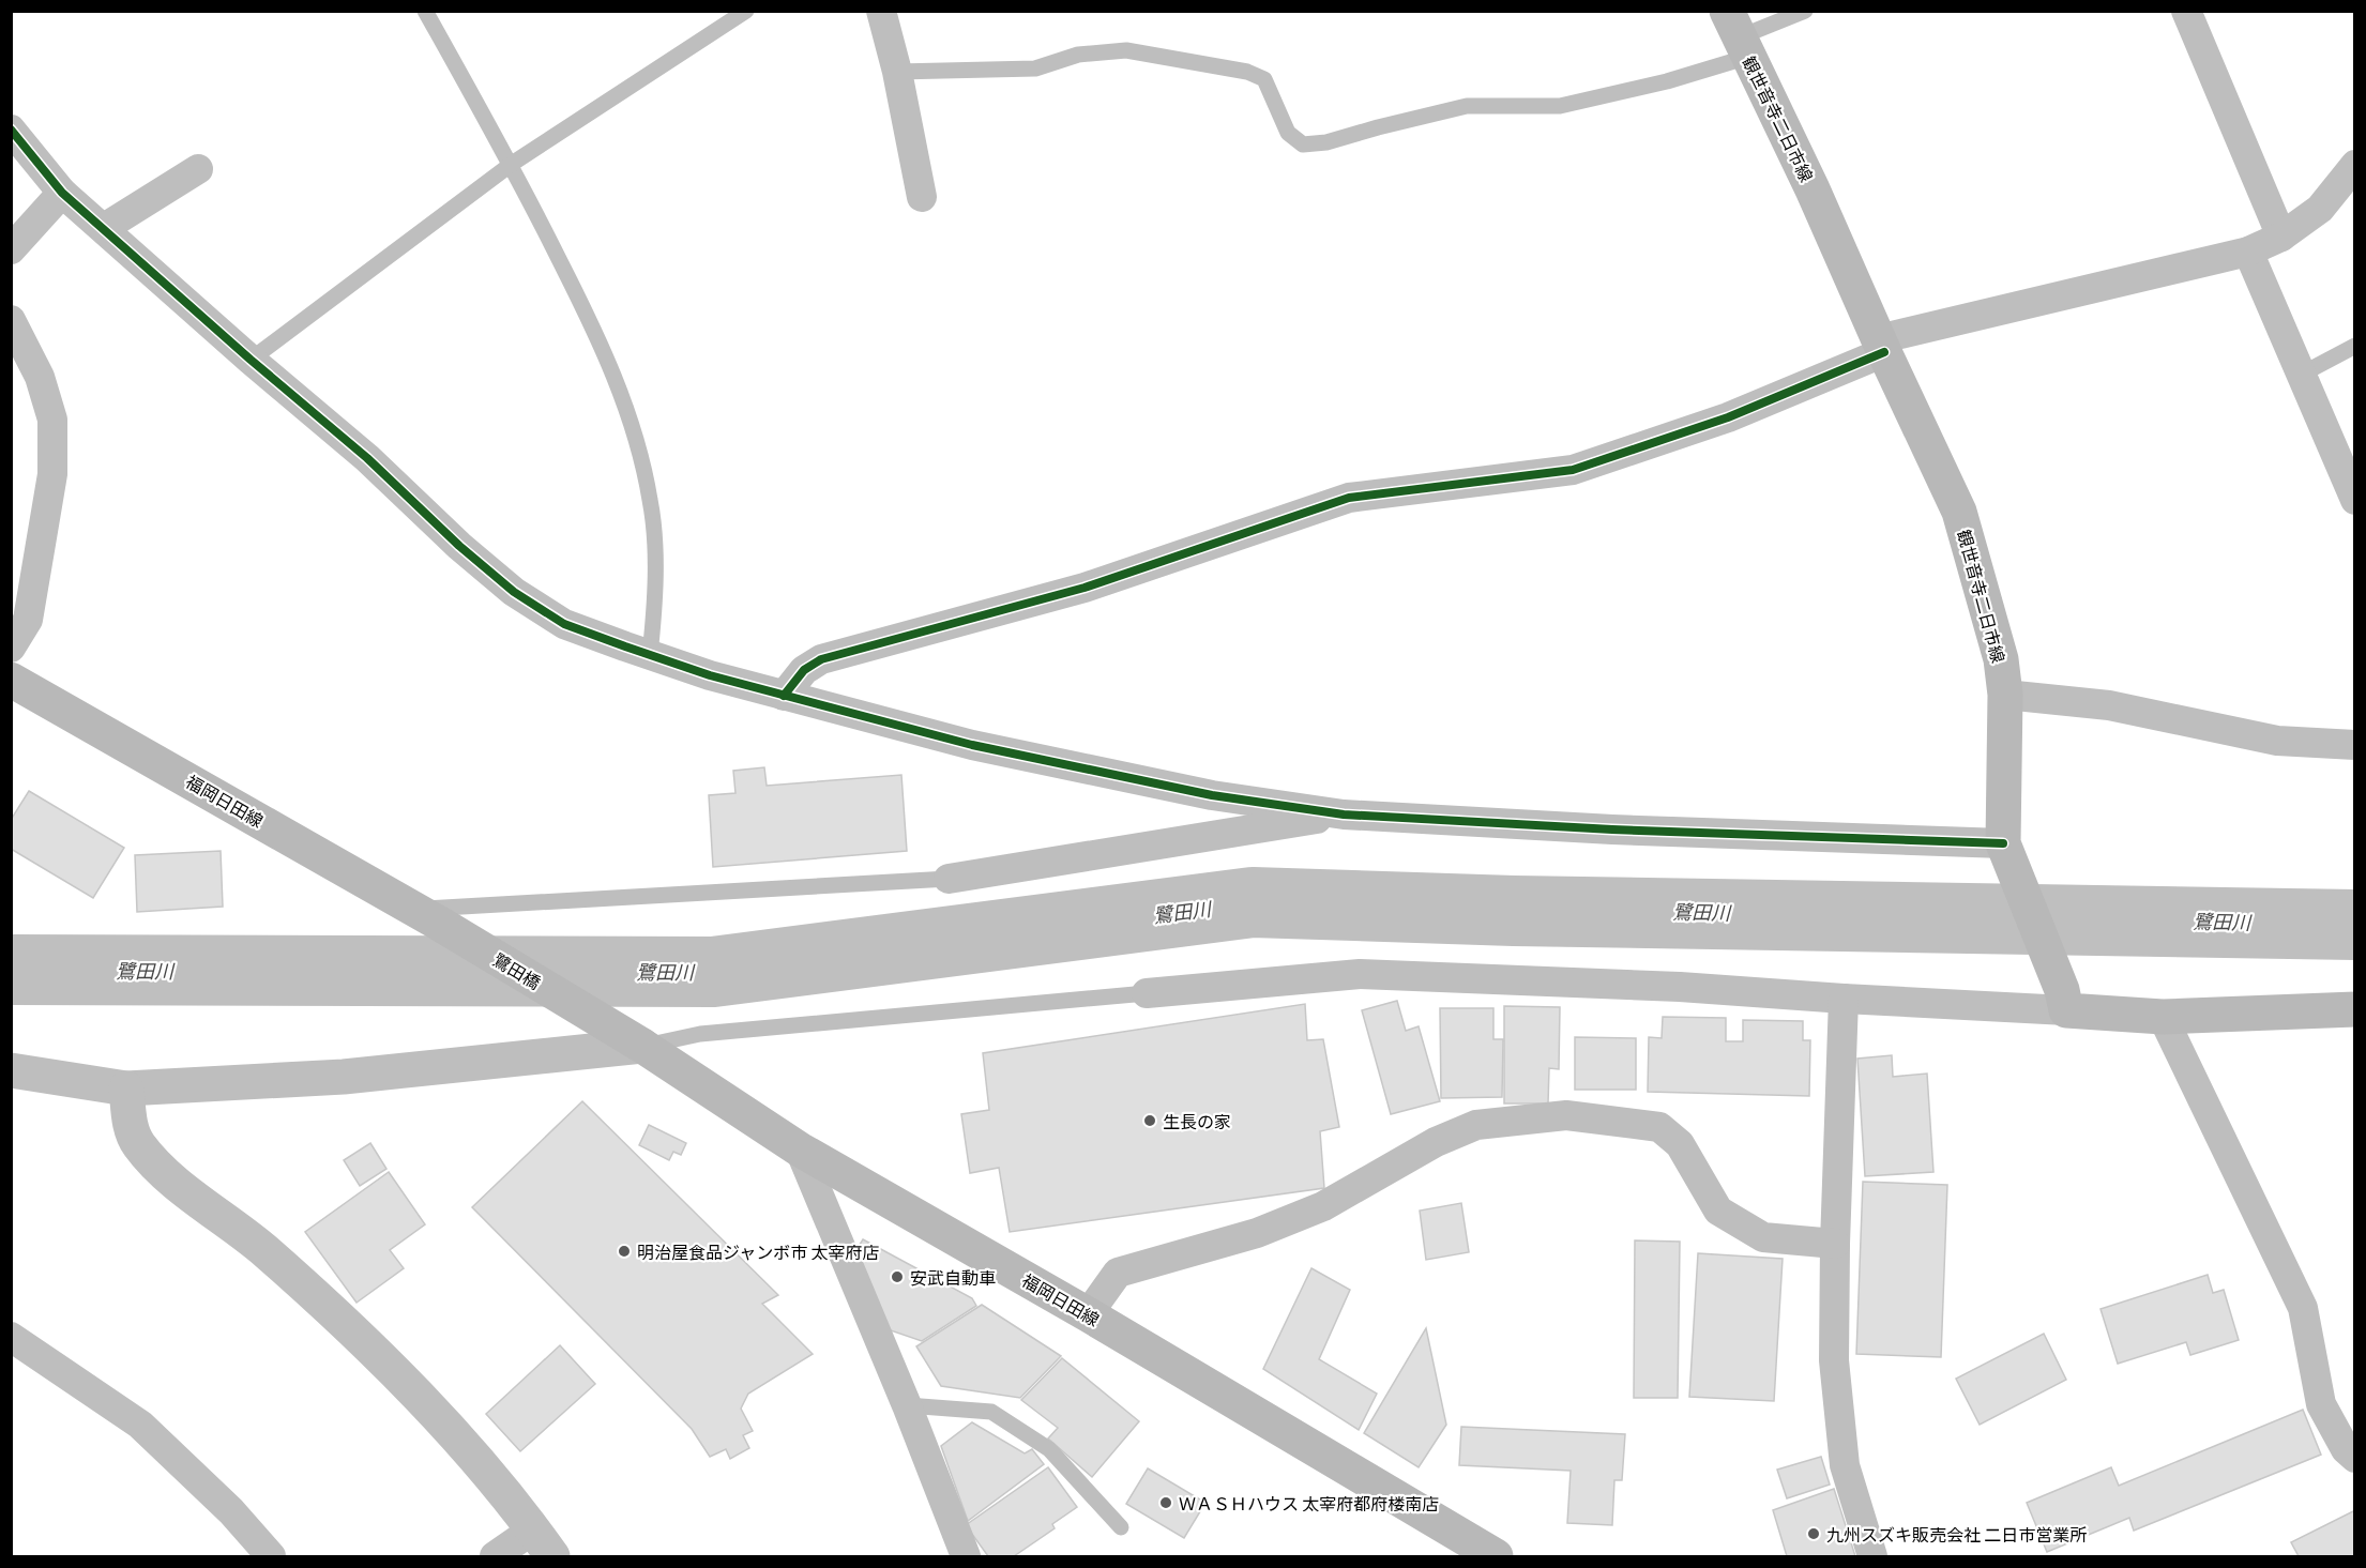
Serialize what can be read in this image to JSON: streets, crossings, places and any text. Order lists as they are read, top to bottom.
{
  "streets": {
    "main road": ["観世音寺二日市線", "福岡日田線", "鷺田橋"]
  },
  "crossings": [
    ["福岡日田線", "鷺田橋"]
  ],
  "water": ["鷺田川"],
  "places": [
    "生長の家",
    "明治屋食品ジャンボ市 太宰府店",
    "安武自動車",
    "ＷＡＳＨハウス 太宰府都府楼南店",
    "九州スズキ販売会社 二日市営業所"
  ]
}
